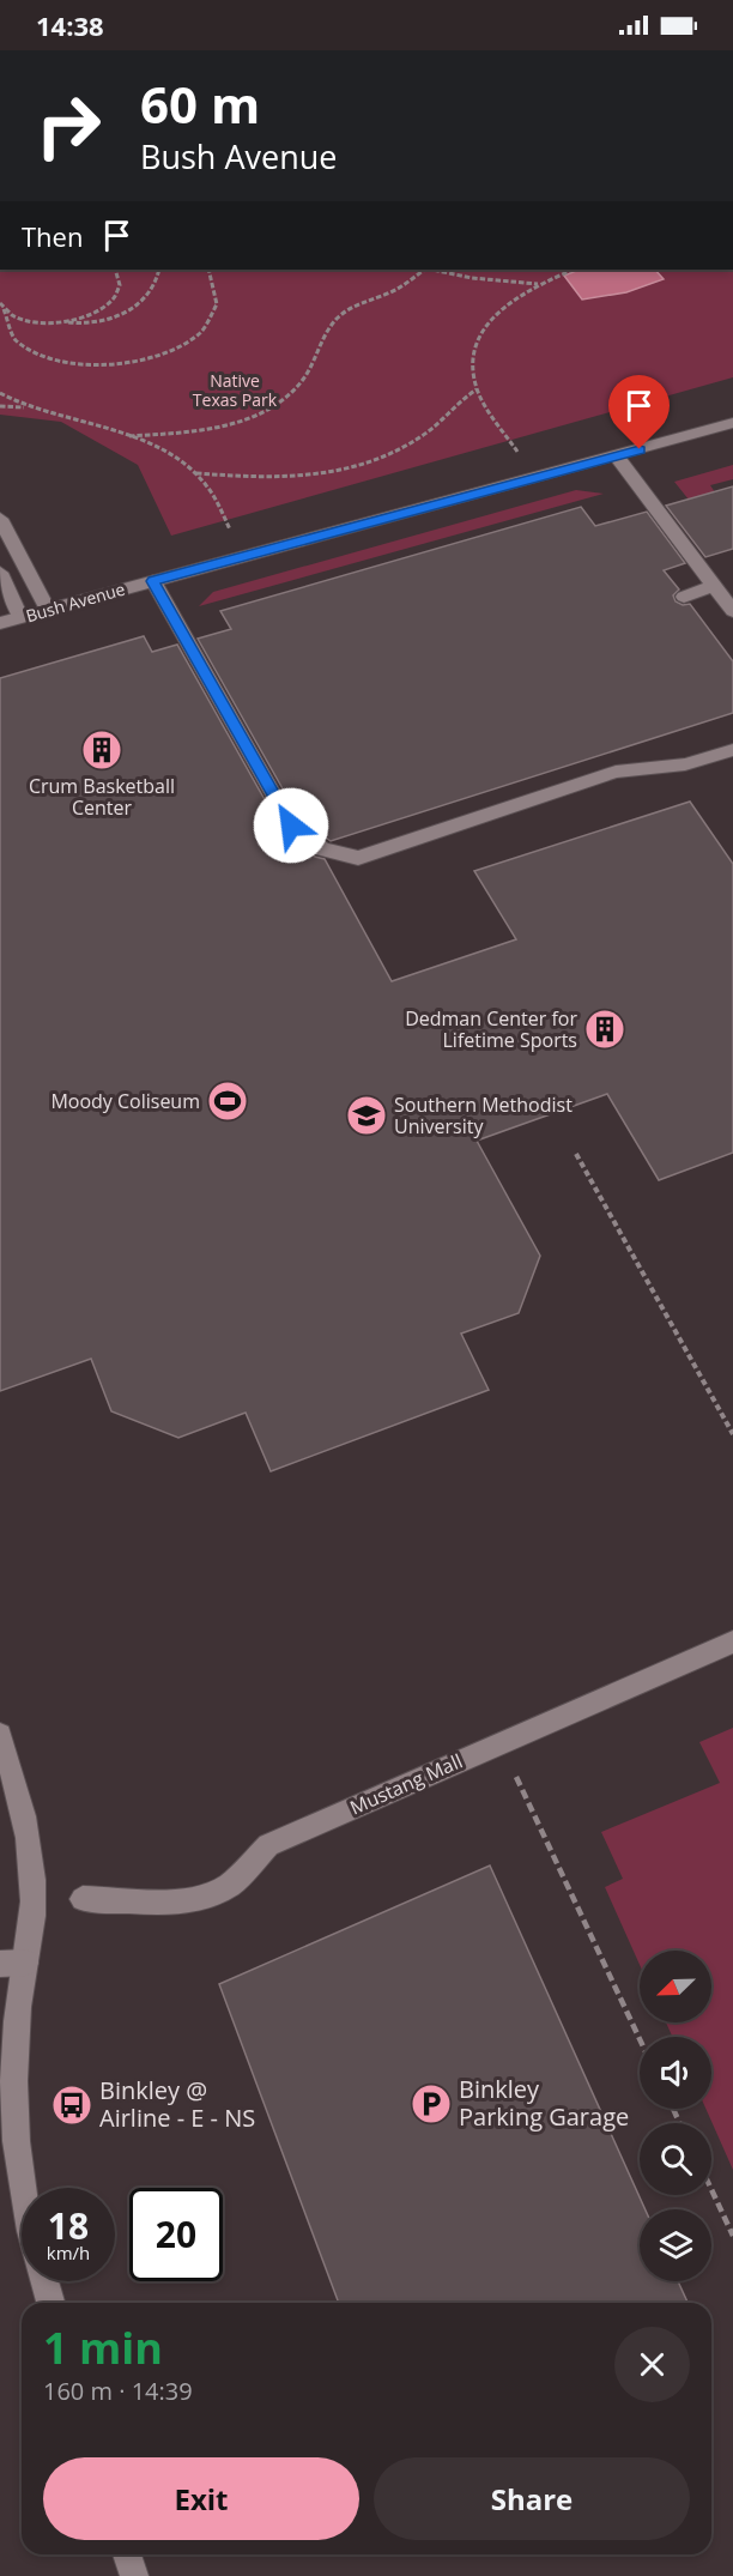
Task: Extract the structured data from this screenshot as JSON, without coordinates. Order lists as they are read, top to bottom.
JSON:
{
  "streets": {
    "street": ["Bush Avenue", "Mustang Mall"]
  },
  "parks": ["Native Texas Park"],
  "places": {
    "building": ["Crum Basketball Center", "Dedman Center for Lifetime Sports"],
    "sports": ["Moody Coliseum"],
    "school or university": ["Southern Methodist University"],
    "parking": ["Binkley Parking Garage"],
    "bus stop": ["Binkley @ Airline - E - NS"]
  },
  "north": "bottom left",
  "page": {
    "status": "14:38",
    "turn": ["60 m", "Bush Avenue"],
    "then": "Then",
    "speed": "18 km/h",
    "limit": "20",
    "heading": ["1 min", "160 m · 14:39"],
    "buttons": ["Exit", "Share"]
  }
}
